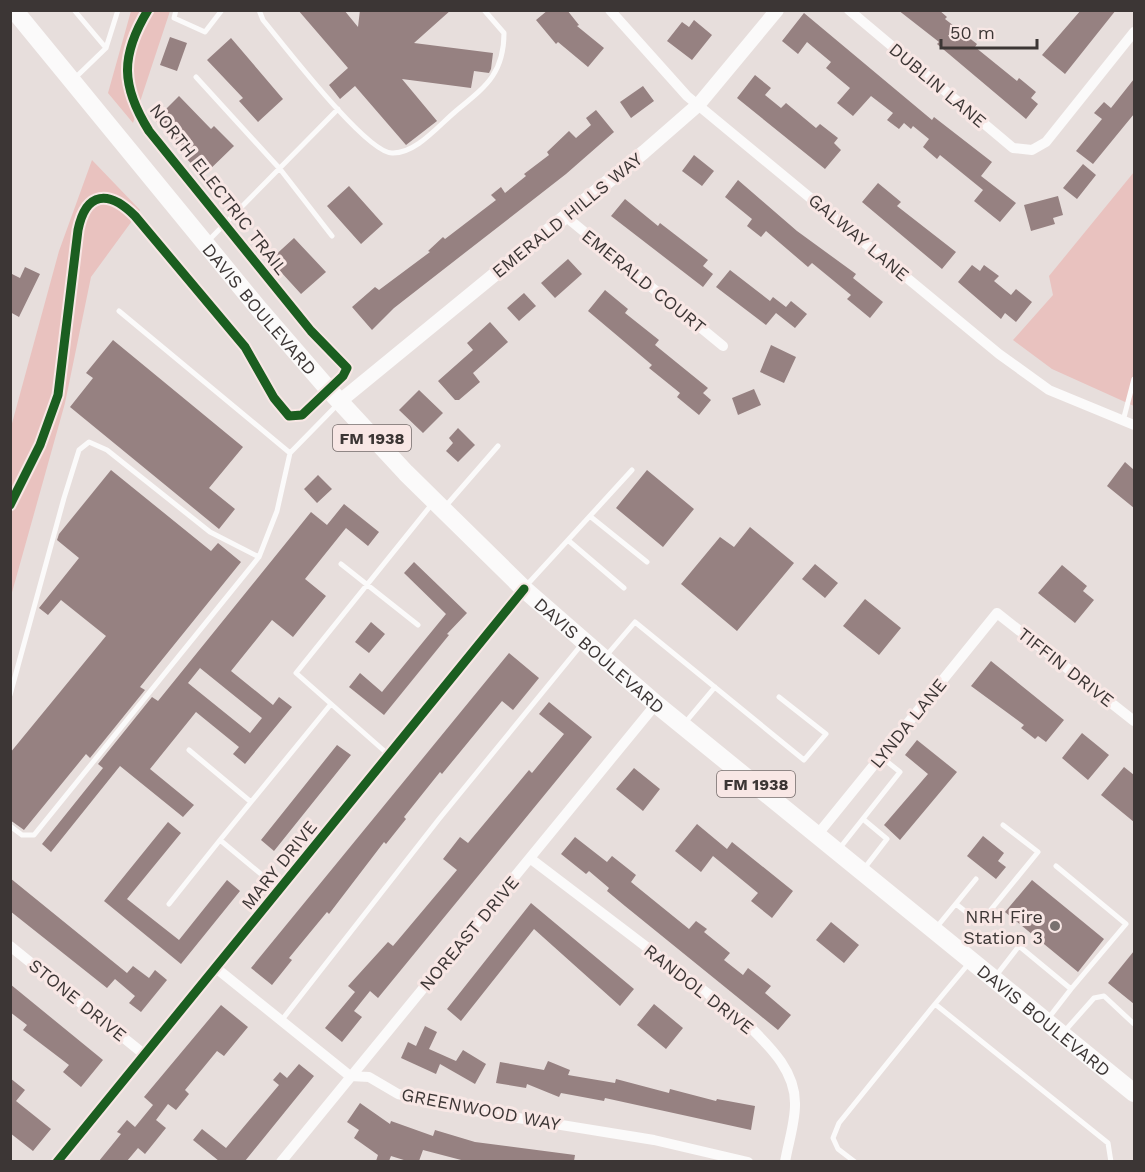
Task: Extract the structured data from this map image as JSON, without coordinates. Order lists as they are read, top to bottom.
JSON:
{
  "streets": {
    "main road": ["DAVIS BOULEVARD", "FM 1938"],
    "street": [
      "DUBLIN LANE",
      "EMERALD HILLS WAY",
      "GALWAY LANE",
      "EMERALD COURT",
      "TIFFIN DRIVE",
      "LYNDA LANE",
      "MARY DRIVE",
      "NOREAST DRIVE",
      "RANDOL DRIVE",
      "STONE DRIVE",
      "GREENWOOD WAY"
    ],
    "cycle path": ["NORTH ELECTRIC TRAIL"]
  },
  "crossings": [
    ["EMERALD HILLS WAY", "GALWAY LANE"],
    ["EMERALD HILLS WAY", "EMERALD COURT"],
    ["EMERALD HILLS WAY", "DAVIS BOULEVARD"],
    ["DAVIS BOULEVARD", "LYNDA LANE"],
    ["DAVIS BOULEVARD", "MARY DRIVE"],
    ["DAVIS BOULEVARD", "NOREAST DRIVE"],
    ["TIFFIN DRIVE", "LYNDA LANE"],
    ["MARY DRIVE", "STONE DRIVE"],
    ["MARY DRIVE", "GREENWOOD WAY"],
    ["NOREAST DRIVE", "RANDOL DRIVE"],
    ["NOREAST DRIVE", "GREENWOOD WAY"]
  ],
  "places": ["NRH Fire Station 3"],
  "scale_bar": "50 m"
}
